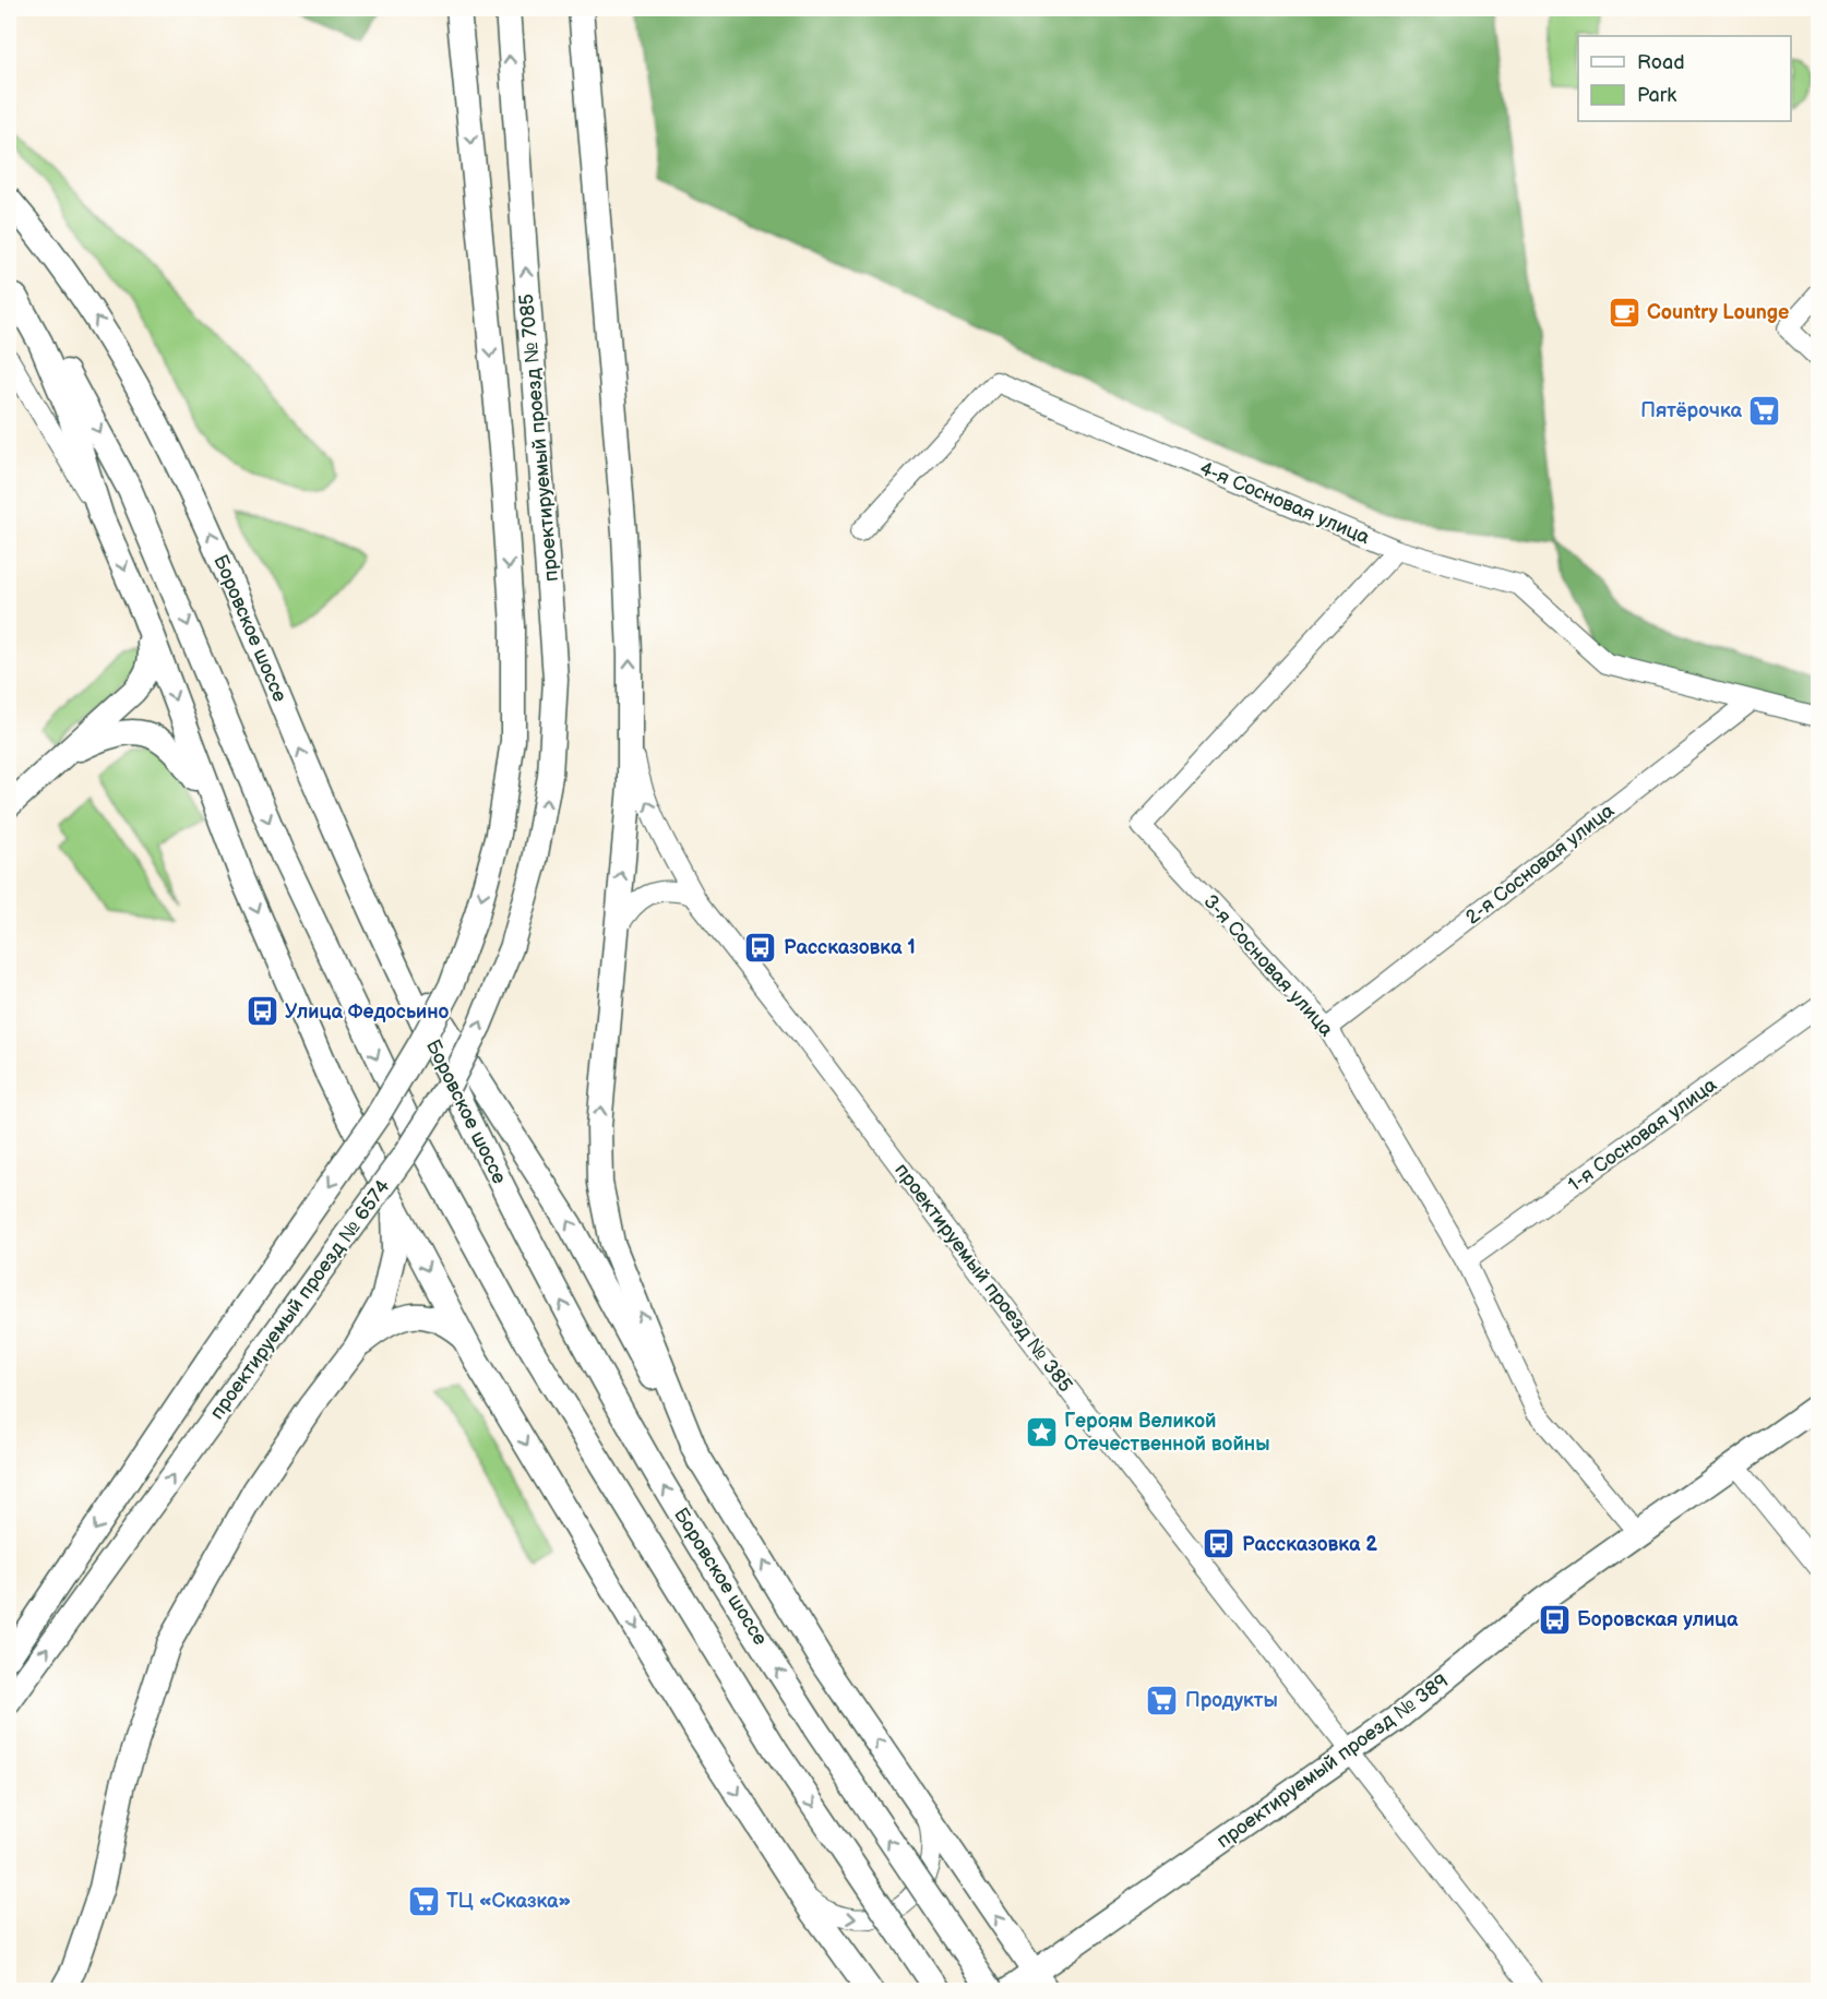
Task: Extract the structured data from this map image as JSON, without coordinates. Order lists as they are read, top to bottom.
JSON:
{
  "streets": {
    "main road": [
      "проектируемый проезд № 7085",
      "Боровское шоссе",
      "проектируемый проезд № 6574",
      "проектируемый проезд № 389"
    ],
    "street": [
      "4-я Сосновая улица",
      "2-я Сосновая улица",
      "3-я Сосновая улица",
      "1-я Сосновая улица",
      "проектируемый проезд № 385"
    ]
  },
  "crossings": [
    ["проектируемый проезд № 7085", "проектируемый проезд № 6574"],
    ["4-я Сосновая улица", "2-я Сосновая улица"],
    ["4-я Сосновая улица", "3-я Сосновая улица"],
    ["2-я Сосновая улица", "3-я Сосновая улица"],
    ["3-я Сосновая улица", "1-я Сосновая улица"],
    ["3-я Сосновая улица", "проектируемый проезд № 389"],
    ["проектируемый проезд № 385", "проектируемый проезд № 389"]
  ],
  "places": {
    "cafe": ["Country Lounge"],
    "supermarket": ["Пятёрочка", "Продукты", "ТЦ «Сказка»"],
    "bus stop": [
      "Рассказовка 1",
      "Улица Федосьино",
      "Рассказовка 2",
      "Боровская улица"
    ],
    "place": ["Героям Великой Отечественной войны"]
  },
  "legend": ["Road", "Park"]
}
